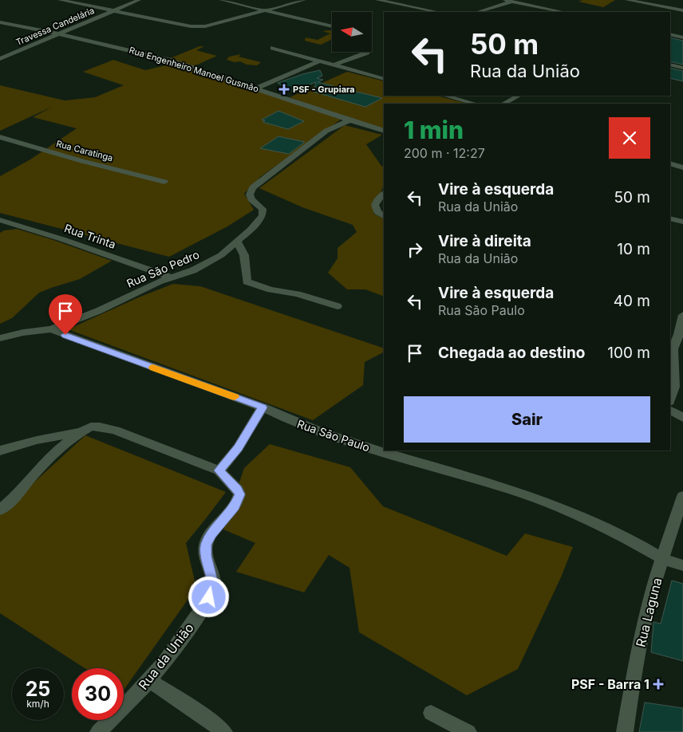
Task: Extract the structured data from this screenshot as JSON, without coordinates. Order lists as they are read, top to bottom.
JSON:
{
  "streets": {
    "street": [
      "Travessa Candelária",
      "Rua Engenheiro Manoel Gusmão",
      "Rua Caratinga",
      "Rua Trinta",
      "Rua São Pedro",
      "Rua São Paulo",
      "Rua Laguna",
      "Rua da União"
    ]
  },
  "crossings": [
    ["Travessa Candelária", "Rua Engenheiro Manoel Gusmão"],
    ["Rua Engenheiro Manoel Gusmão", "Rua São Pedro"],
    ["Rua Trinta", "Rua São Pedro"],
    ["Rua São Pedro", "Rua São Paulo"],
    ["Rua São Paulo", "Rua Laguna"]
  ],
  "places": {
    "health": ["PSF - Grupiara", "PSF - Barra 1"]
  },
  "north": "left",
  "page": {
    "turn": ["50 m", "Rua da União"],
    "heading": ["1 min", "200 m · 12:27"],
    "list": [
      {
        "name": "Vire à esquerda",
        "note": "Rua da União",
        "value": "50 m"
      },
      {
        "name": "Vire à direita",
        "note": "Rua da União",
        "value": "10 m"
      },
      {
        "name": "Vire à esquerda",
        "note": "Rua São Paulo",
        "value": "40 m"
      },
      {
        "name": "Chegada ao destino",
        "value": "100 m"
      }
    ],
    "buttons": "Sair",
    "speed": "25 km/h",
    "limit": "30"
  }
}
